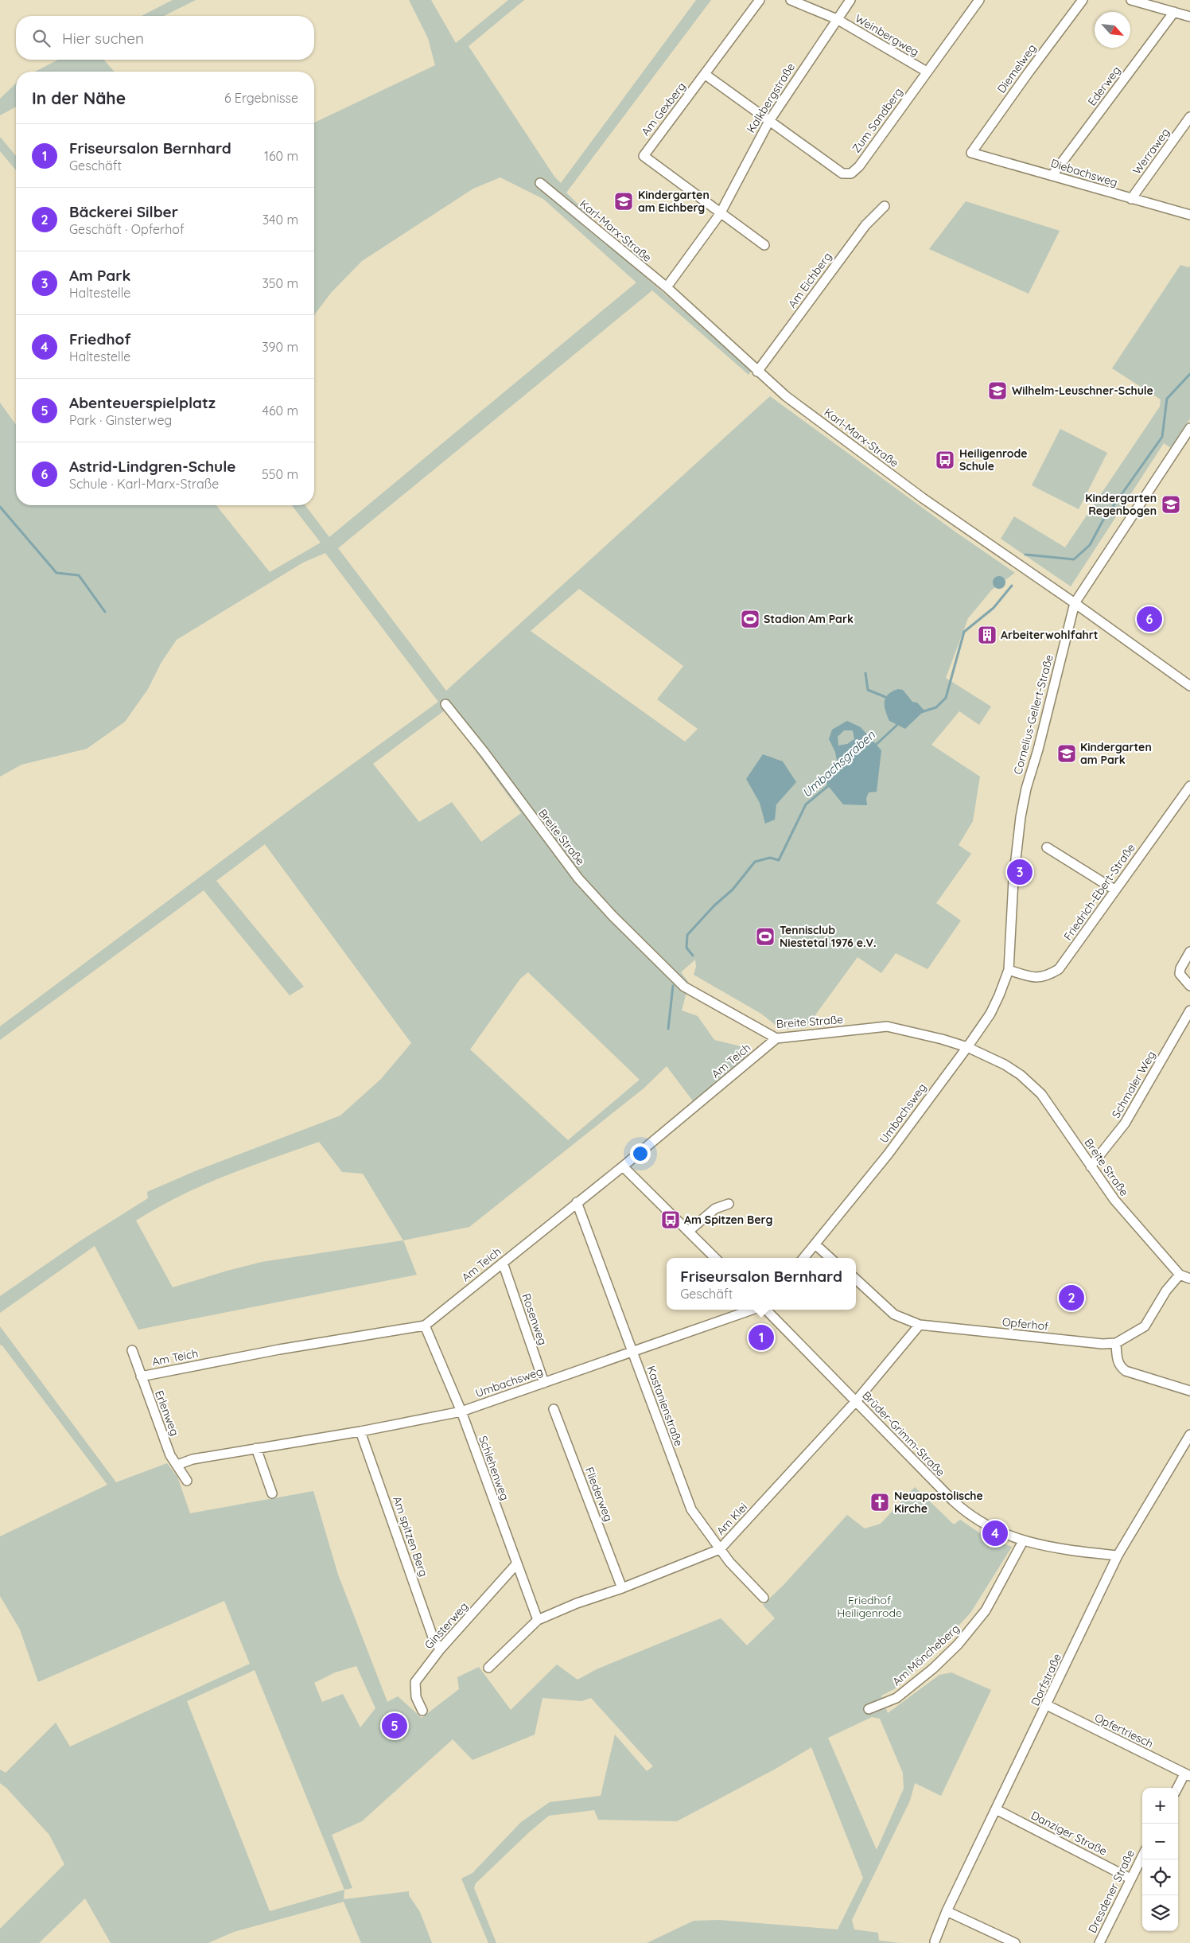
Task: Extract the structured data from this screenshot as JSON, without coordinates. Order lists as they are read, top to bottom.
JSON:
{
  "streets": {
    "street": [
      "Weinbergweg",
      "Diemelweg",
      "Ederweg",
      "Kalkbergstraße",
      "Am Gexberg",
      "Zum Sandberg",
      "Werraweg",
      "Diebachsweg",
      "Karl-Marx-Straße",
      "Am Eichberg",
      "Cornelius-Gellert-Straße",
      "Breite Straße",
      "Friedrich-Ebert-Straße",
      "Am Teich",
      "Schmaler Weg",
      "Umbachsweg",
      "Rosenweg",
      "Opferhof",
      "Kastanienstraße",
      "Erlenweg",
      "Brüder-Grimm-Straße",
      "Schlehenweg",
      "Fliederweg",
      "Am Klei",
      "Am spitzen Berg",
      "Ginsterweg",
      "Am Möncheberg",
      "Dorfstraße",
      "Opfertriesch",
      "Danziger Straße",
      "Dresdener Straße"
    ]
  },
  "crossings": [
    ["Weinbergweg", "Kalkbergstraße"],
    ["Weinbergweg", "Zum Sandberg"],
    ["Diemelweg", "Diebachsweg"],
    ["Ederweg", "Diebachsweg"],
    ["Kalkbergstraße", "Am Gexberg"],
    ["Kalkbergstraße", "Zum Sandberg"],
    ["Kalkbergstraße", "Karl-Marx-Straße"],
    ["Werraweg", "Diebachsweg"],
    ["Karl-Marx-Straße", "Am Eichberg"],
    ["Karl-Marx-Straße", "Cornelius-Gellert-Straße"],
    ["Cornelius-Gellert-Straße", "Friedrich-Ebert-Straße"],
    ["Cornelius-Gellert-Straße", "Umbachsweg"],
    ["Breite Straße", "Am Teich"],
    ["Breite Straße", "Schmaler Weg"],
    ["Breite Straße", "Umbachsweg"],
    ["Friedrich-Ebert-Straße", "Umbachsweg"],
    ["Am Teich", "Rosenweg"],
    ["Am Teich", "Kastanienstraße"],
    ["Am Teich", "Erlenweg"],
    ["Am Teich", "Schlehenweg"],
    ["Umbachsweg", "Rosenweg"],
    ["Umbachsweg", "Kastanienstraße"],
    ["Umbachsweg", "Erlenweg"],
    ["Umbachsweg", "Schlehenweg"],
    ["Umbachsweg", "Am spitzen Berg"],
    ["Opferhof", "Am Klei"],
    ["Kastanienstraße", "Am Klei"],
    ["Brüder-Grimm-Straße", "Am Klei"],
    ["Brüder-Grimm-Straße", "Am Möncheberg"],
    ["Brüder-Grimm-Straße", "Dorfstraße"],
    ["Schlehenweg", "Am Klei"],
    ["Schlehenweg", "Ginsterweg"],
    ["Fliederweg", "Am Klei"],
    ["Am spitzen Berg", "Ginsterweg"],
    ["Dorfstraße", "Opfertriesch"],
    ["Dorfstraße", "Danziger Straße"],
    ["Danziger Straße", "Dresdener Straße"]
  ],
  "water": ["Umbachsgraben"],
  "parks": ["Friedhof Heiligenrode"],
  "places": {
    "school or university": [
      "Kindergarten am Eichberg",
      "Wilhelm-Leuschner-Schule",
      "Kindergarten Regenbogen",
      "Kindergarten am Park"
    ],
    "bus stop": ["Heiligenrode Schule", "Am Spitzen Berg"],
    "sports": ["Stadion Am Park", "Tennisclub Niestetal 1976 e.V."],
    "building": ["Arbeiterwohlfahrt"],
    "church": ["Neuapostolische Kirche"]
  },
  "north": "bottom right",
  "page": {
    "search": "Hier suchen",
    "heading": ["In der Nähe", "6 Ergebnisse"],
    "list": [
      {
        "mark": "1",
        "name": "Friseursalon Bernhard",
        "note": "Geschäft",
        "value": "160 m"
      },
      {
        "mark": "2",
        "name": "Bäckerei Silber",
        "note": "Geschäft · Opferhof",
        "value": "340 m"
      },
      {
        "mark": "3",
        "name": "Am Park",
        "note": "Haltestelle",
        "value": "350 m"
      },
      {
        "mark": "4",
        "name": "Friedhof",
        "note": "Haltestelle",
        "value": "390 m"
      },
      {
        "mark": "5",
        "name": "Abenteuerspielplatz",
        "note": "Park · Ginsterweg",
        "value": "460 m"
      },
      {
        "mark": "6",
        "name": "Astrid-Lindgren-Schule",
        "note": "Schule · Karl-Marx-Straße",
        "value": "550 m"
      }
    ],
    "pins": [
      "6",
      "3",
      "2",
      "1",
      "4",
      "5"
    ],
    "popup": ["Friseursalon Bernhard", "Geschäft"],
    "map_buttons": ["+", "−"]
  }
}
